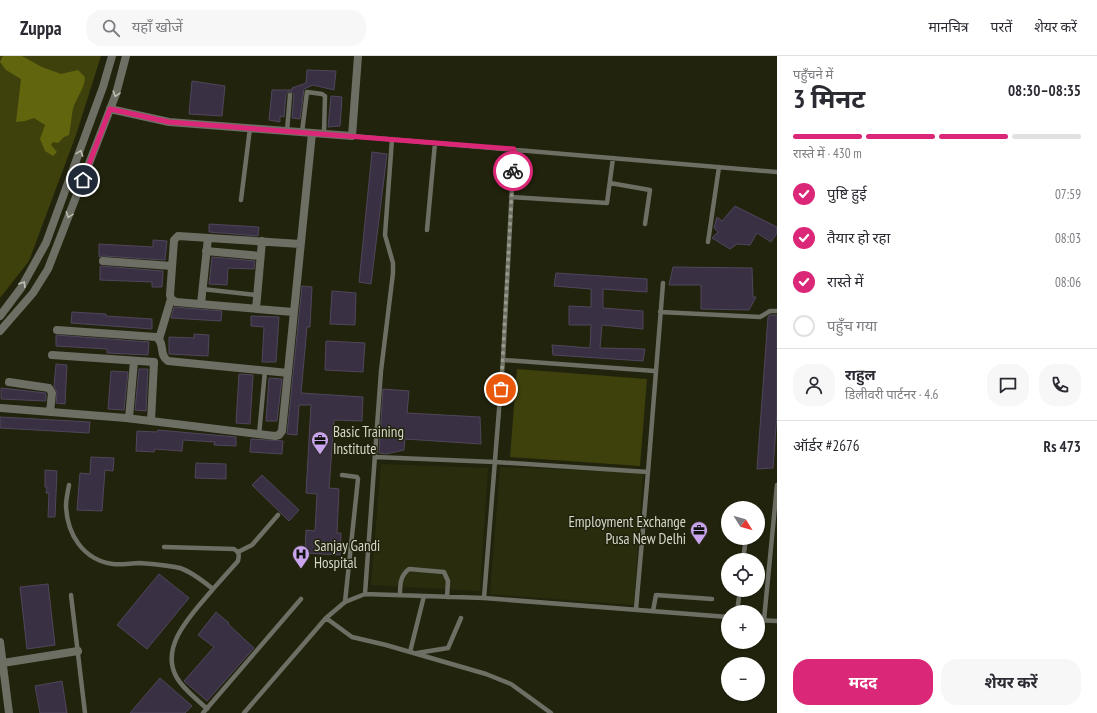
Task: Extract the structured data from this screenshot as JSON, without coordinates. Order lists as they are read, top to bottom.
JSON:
{
  "places": {
    "office": ["Basic Training Institute", "Employment Exchange Pusa New Delhi"],
    "hospital": ["Sanjay Gandi Hospital"]
  },
  "north": "bottom right",
  "page": {
    "header": "Zuppa",
    "search": "यहाँ खोजें",
    "nav": ["मानचित्र", "परतें", "शेयर करें"],
    "heading": ["3 मिनट", "पहुँचने में", "08:30–08:35"],
    "panel": [
      "राहुल",
      "डिलीवरी पार्टनर · 4.6",
      "ऑर्डर #2676",
      "Rs 473"
    ],
    "bar": "रास्ते में · 430 m",
    "list": [
      ["पुष्टि हुई", "07:59"],
      ["तैयार हो रहा", "08:03"],
      ["रास्ते में", "08:06"],
      "पहुँच गया"
    ],
    "map_buttons": ["+", "−"],
    "buttons": ["मदद", "शेयर करें"]
  }
}
